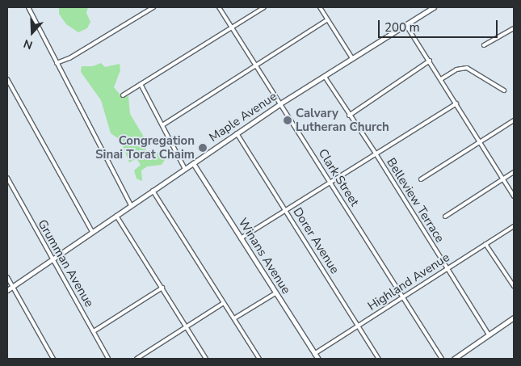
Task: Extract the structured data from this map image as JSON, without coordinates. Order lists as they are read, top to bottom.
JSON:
{
  "streets": {
    "street": [
      "Maple Avenue",
      "Clark Street",
      "Belleview Terrace",
      "Dorer Avenue",
      "Winans Avenue",
      "Grumman Avenue",
      "Highland Avenue"
    ]
  },
  "crossings": [
    ["Maple Avenue", "Clark Street"],
    ["Maple Avenue", "Belleview Terrace"],
    ["Maple Avenue", "Dorer Avenue"],
    ["Maple Avenue", "Winans Avenue"],
    ["Maple Avenue", "Grumman Avenue"],
    ["Clark Street", "Highland Avenue"],
    ["Belleview Terrace", "Highland Avenue"],
    ["Dorer Avenue", "Highland Avenue"],
    ["Winans Avenue", "Highland Avenue"]
  ],
  "places": ["Calvary Lutheran Church", "Congregation Sinai Torat Chaim"],
  "scale_bar": "200 m",
  "north": "bottom"
}
